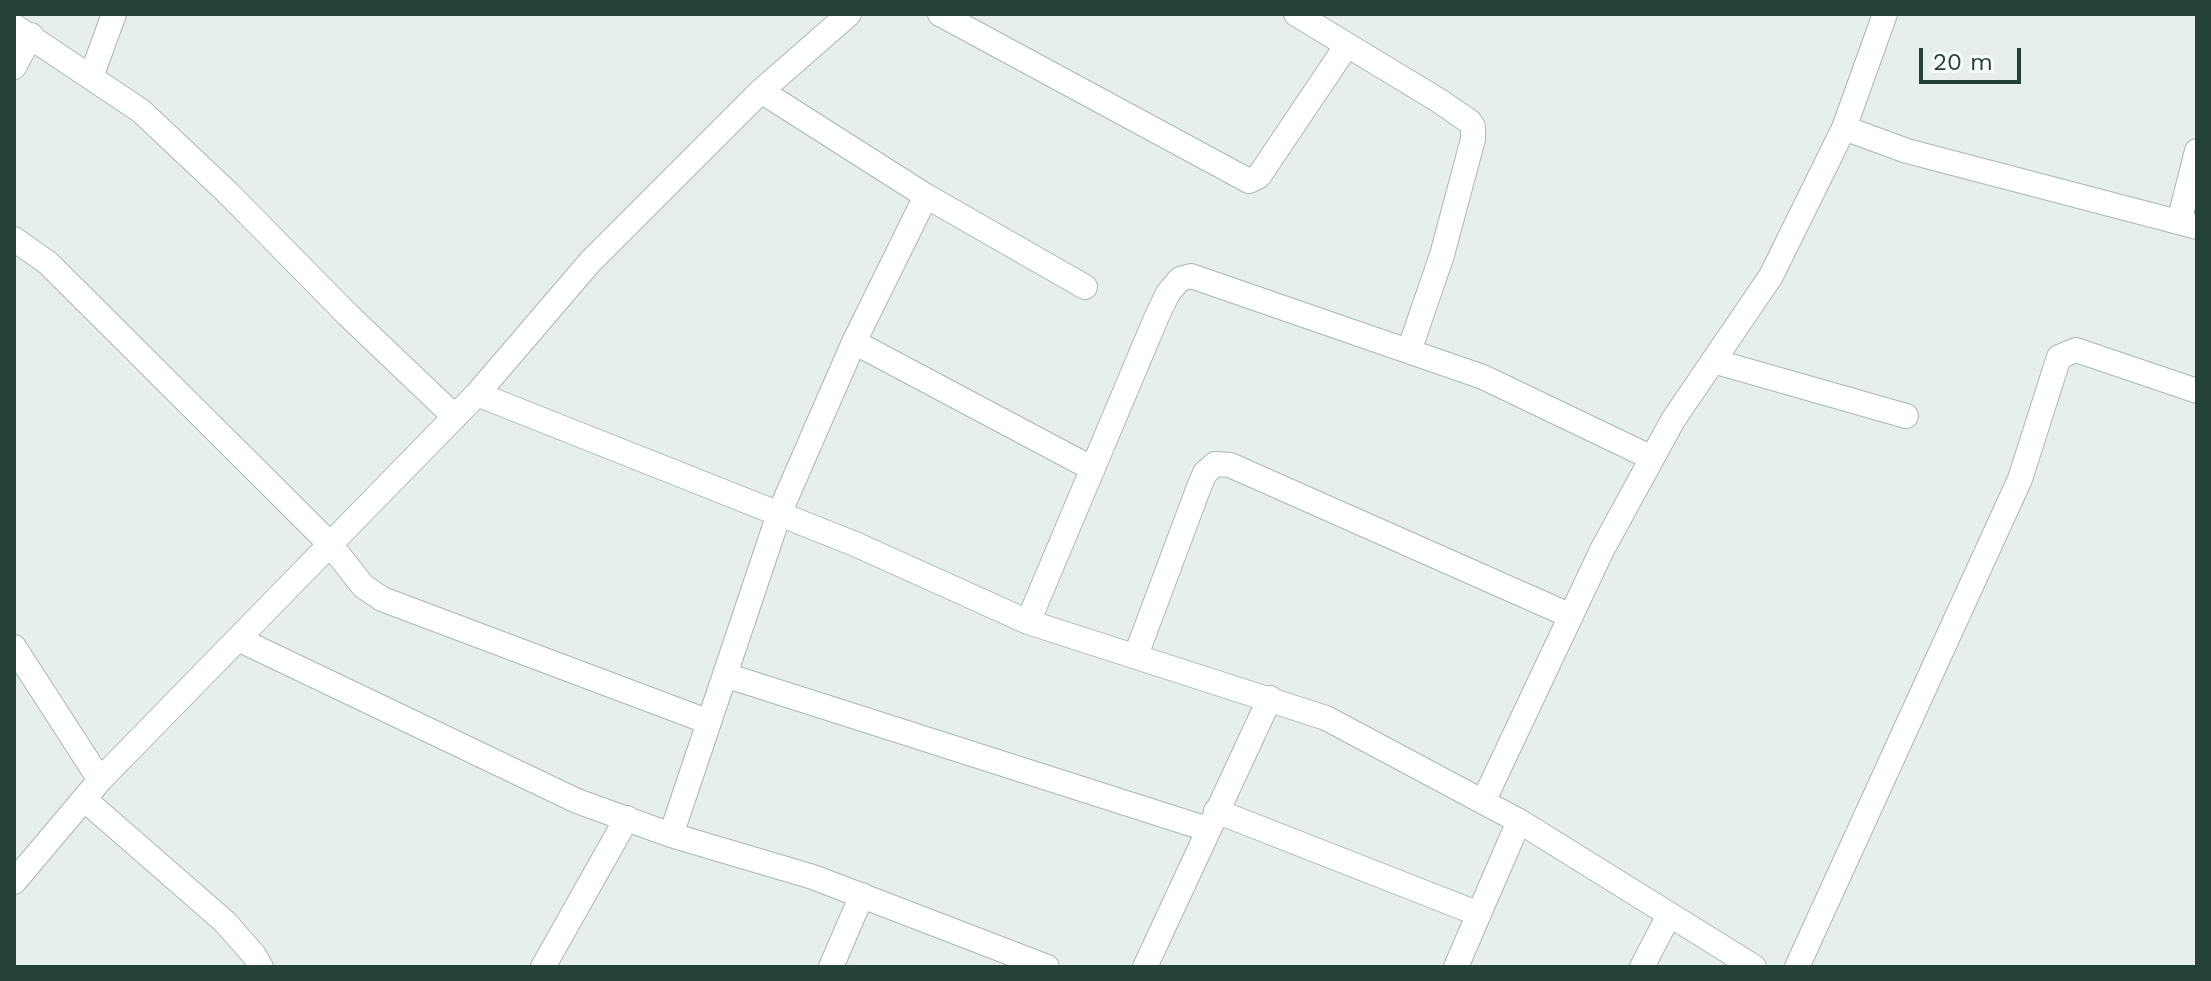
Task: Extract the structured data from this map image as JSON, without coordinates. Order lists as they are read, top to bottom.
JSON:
{
  "scale_bar": "20 m"
}
